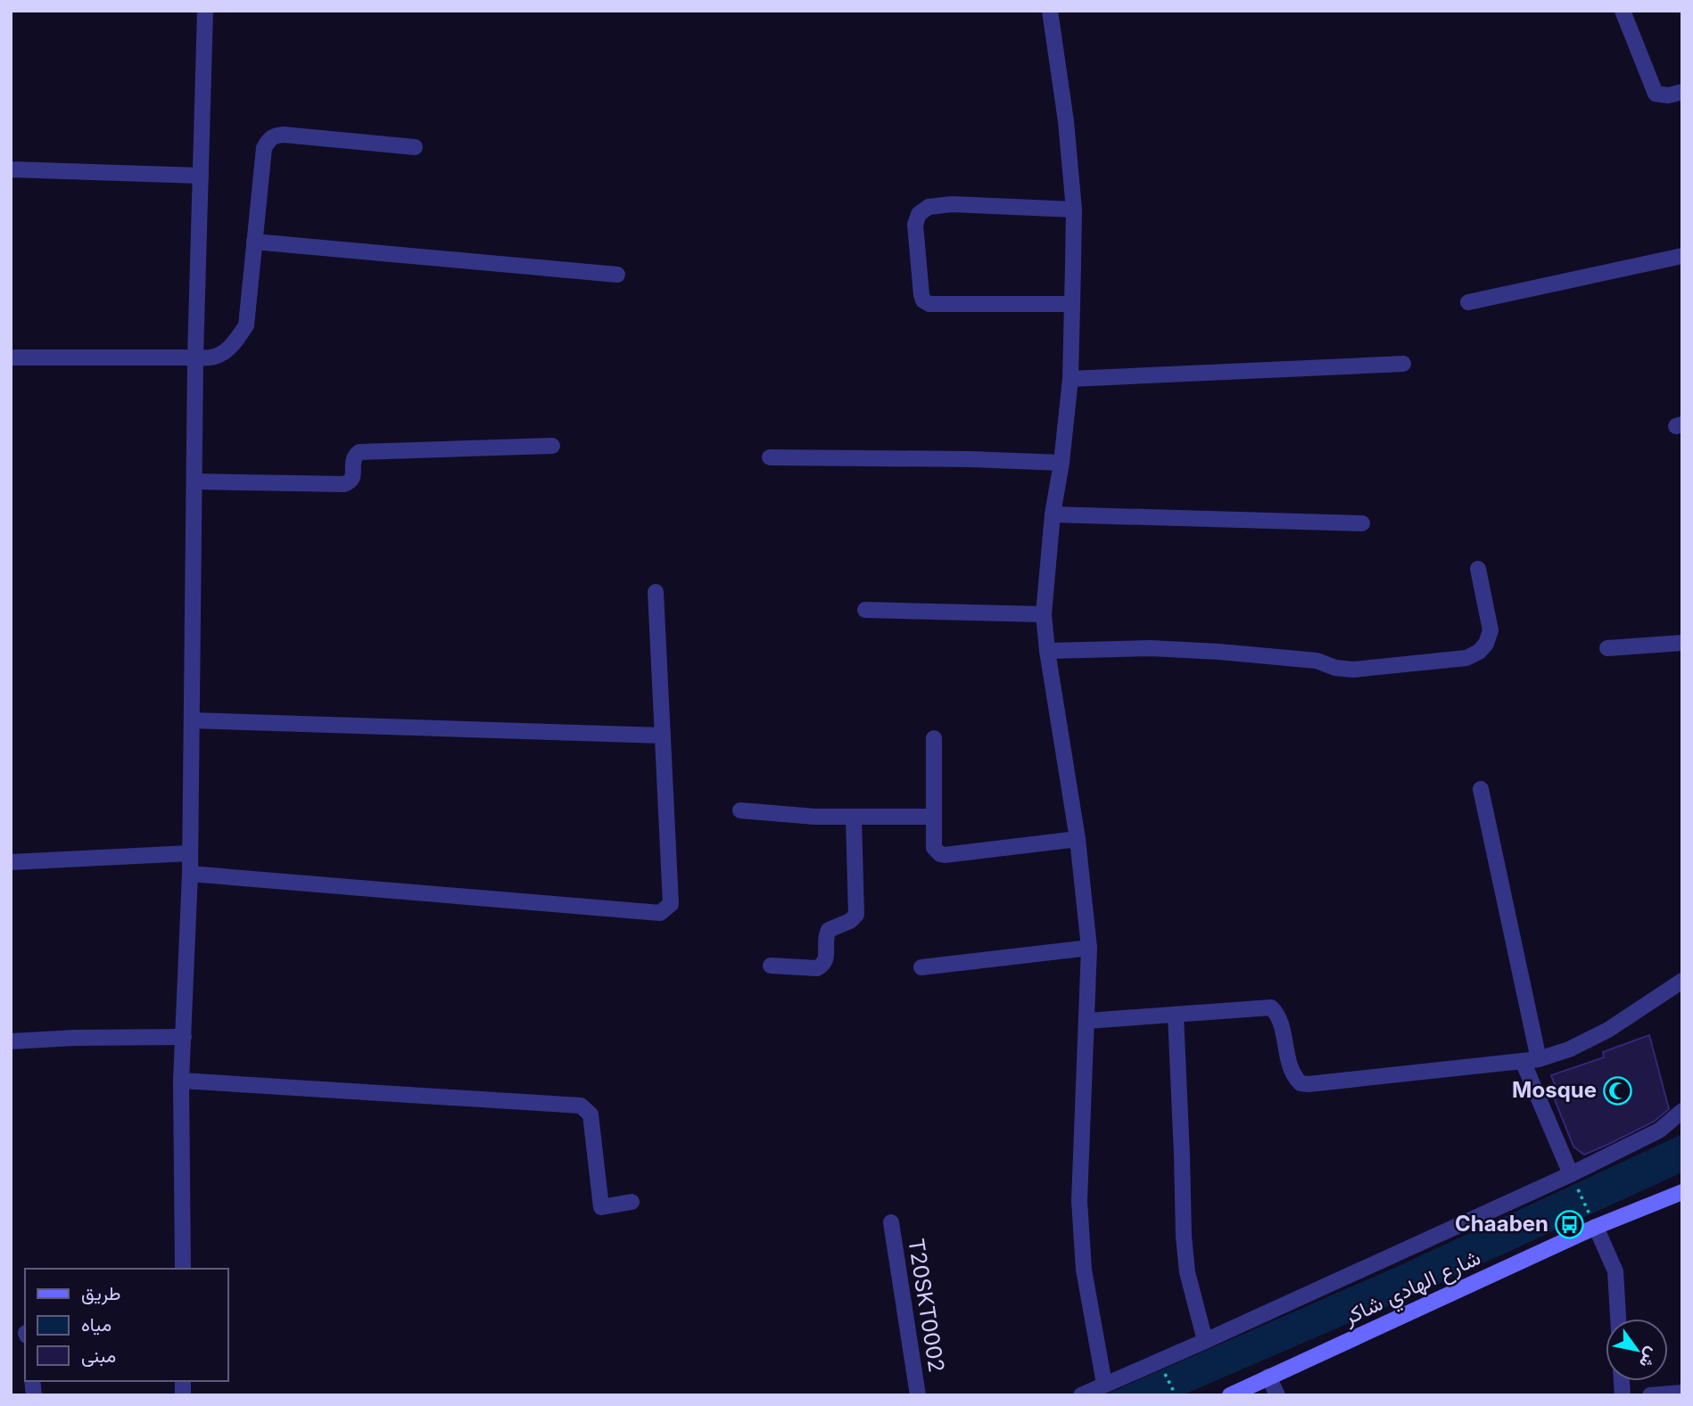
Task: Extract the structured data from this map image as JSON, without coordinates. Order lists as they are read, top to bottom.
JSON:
{
  "streets": {
    "main road": ["شارع الهادي شاكر"],
    "street": ["T20SKT0002"]
  },
  "places": {
    "mosque": ["Mosque"],
    "bus stop": ["Chaaben"]
  },
  "legend": ["طريق", "مياه", "مبنى"],
  "north": "bottom right"
}
